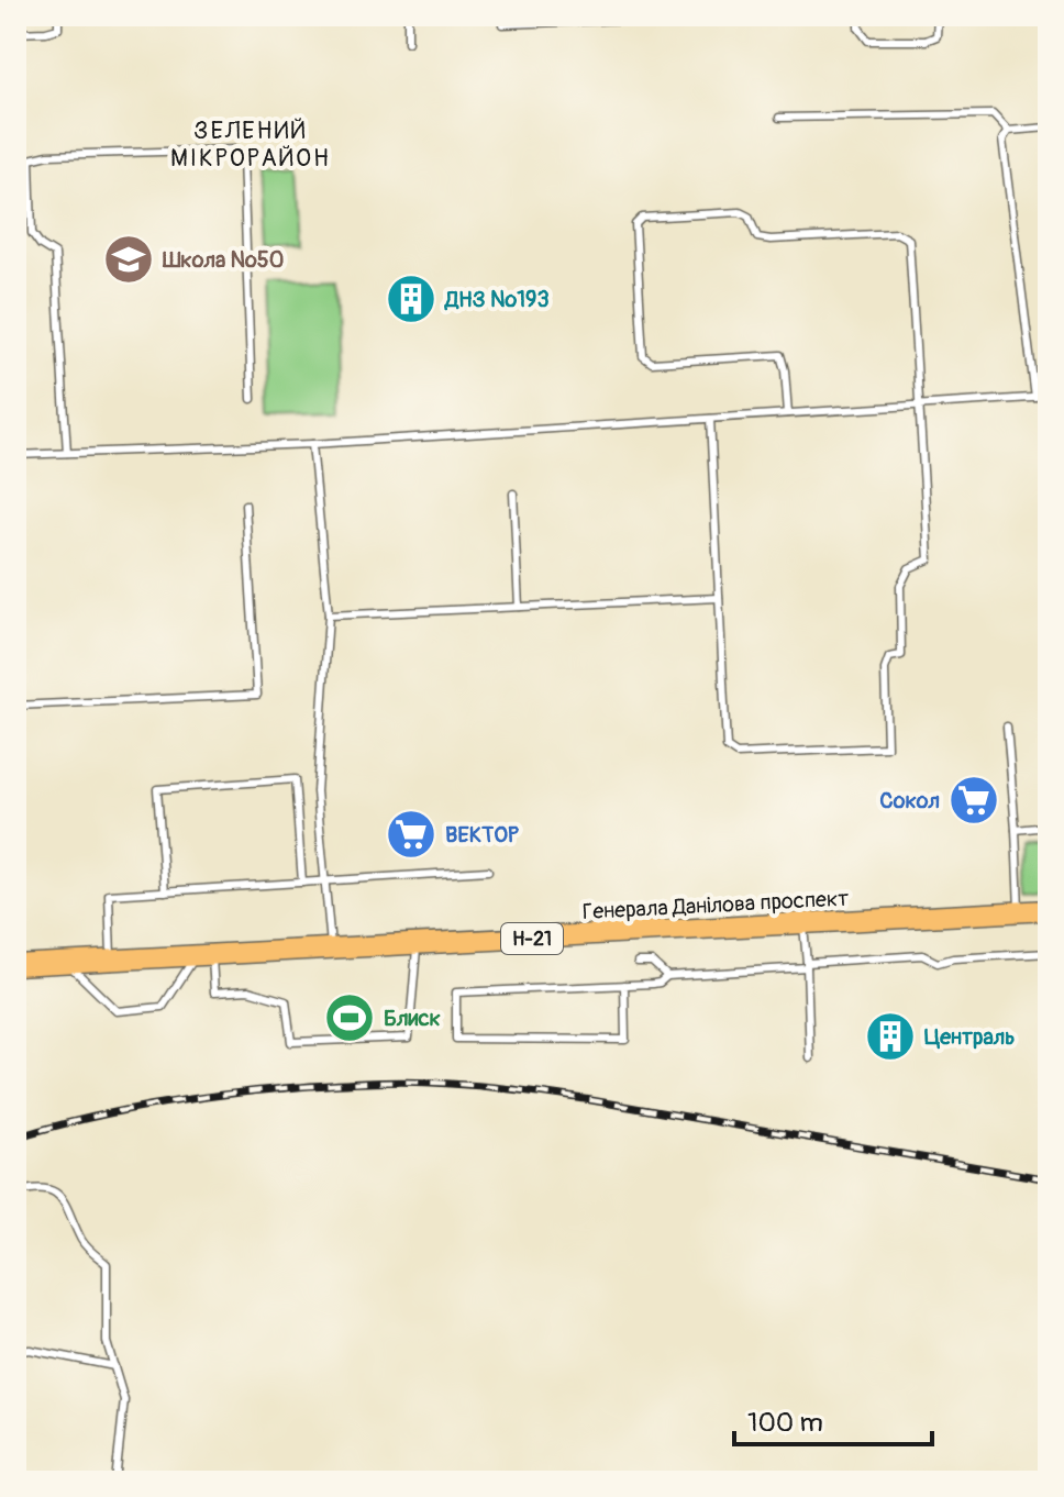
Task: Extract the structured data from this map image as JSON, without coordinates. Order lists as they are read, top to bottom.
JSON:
{
  "streets": {
    "main road": ["Генерала Данілова проспект", "Н-21"]
  },
  "districts": ["ЗЕЛЕНИЙ МІКРОРАЙОН"],
  "places": {
    "school or university": ["Школа №50"],
    "building": ["ДНЗ №193", "Централь"],
    "supermarket": ["Сокол", "ВЕКТОР"],
    "sports": ["Блиск"]
  },
  "scale_bar": "100 m"
}
